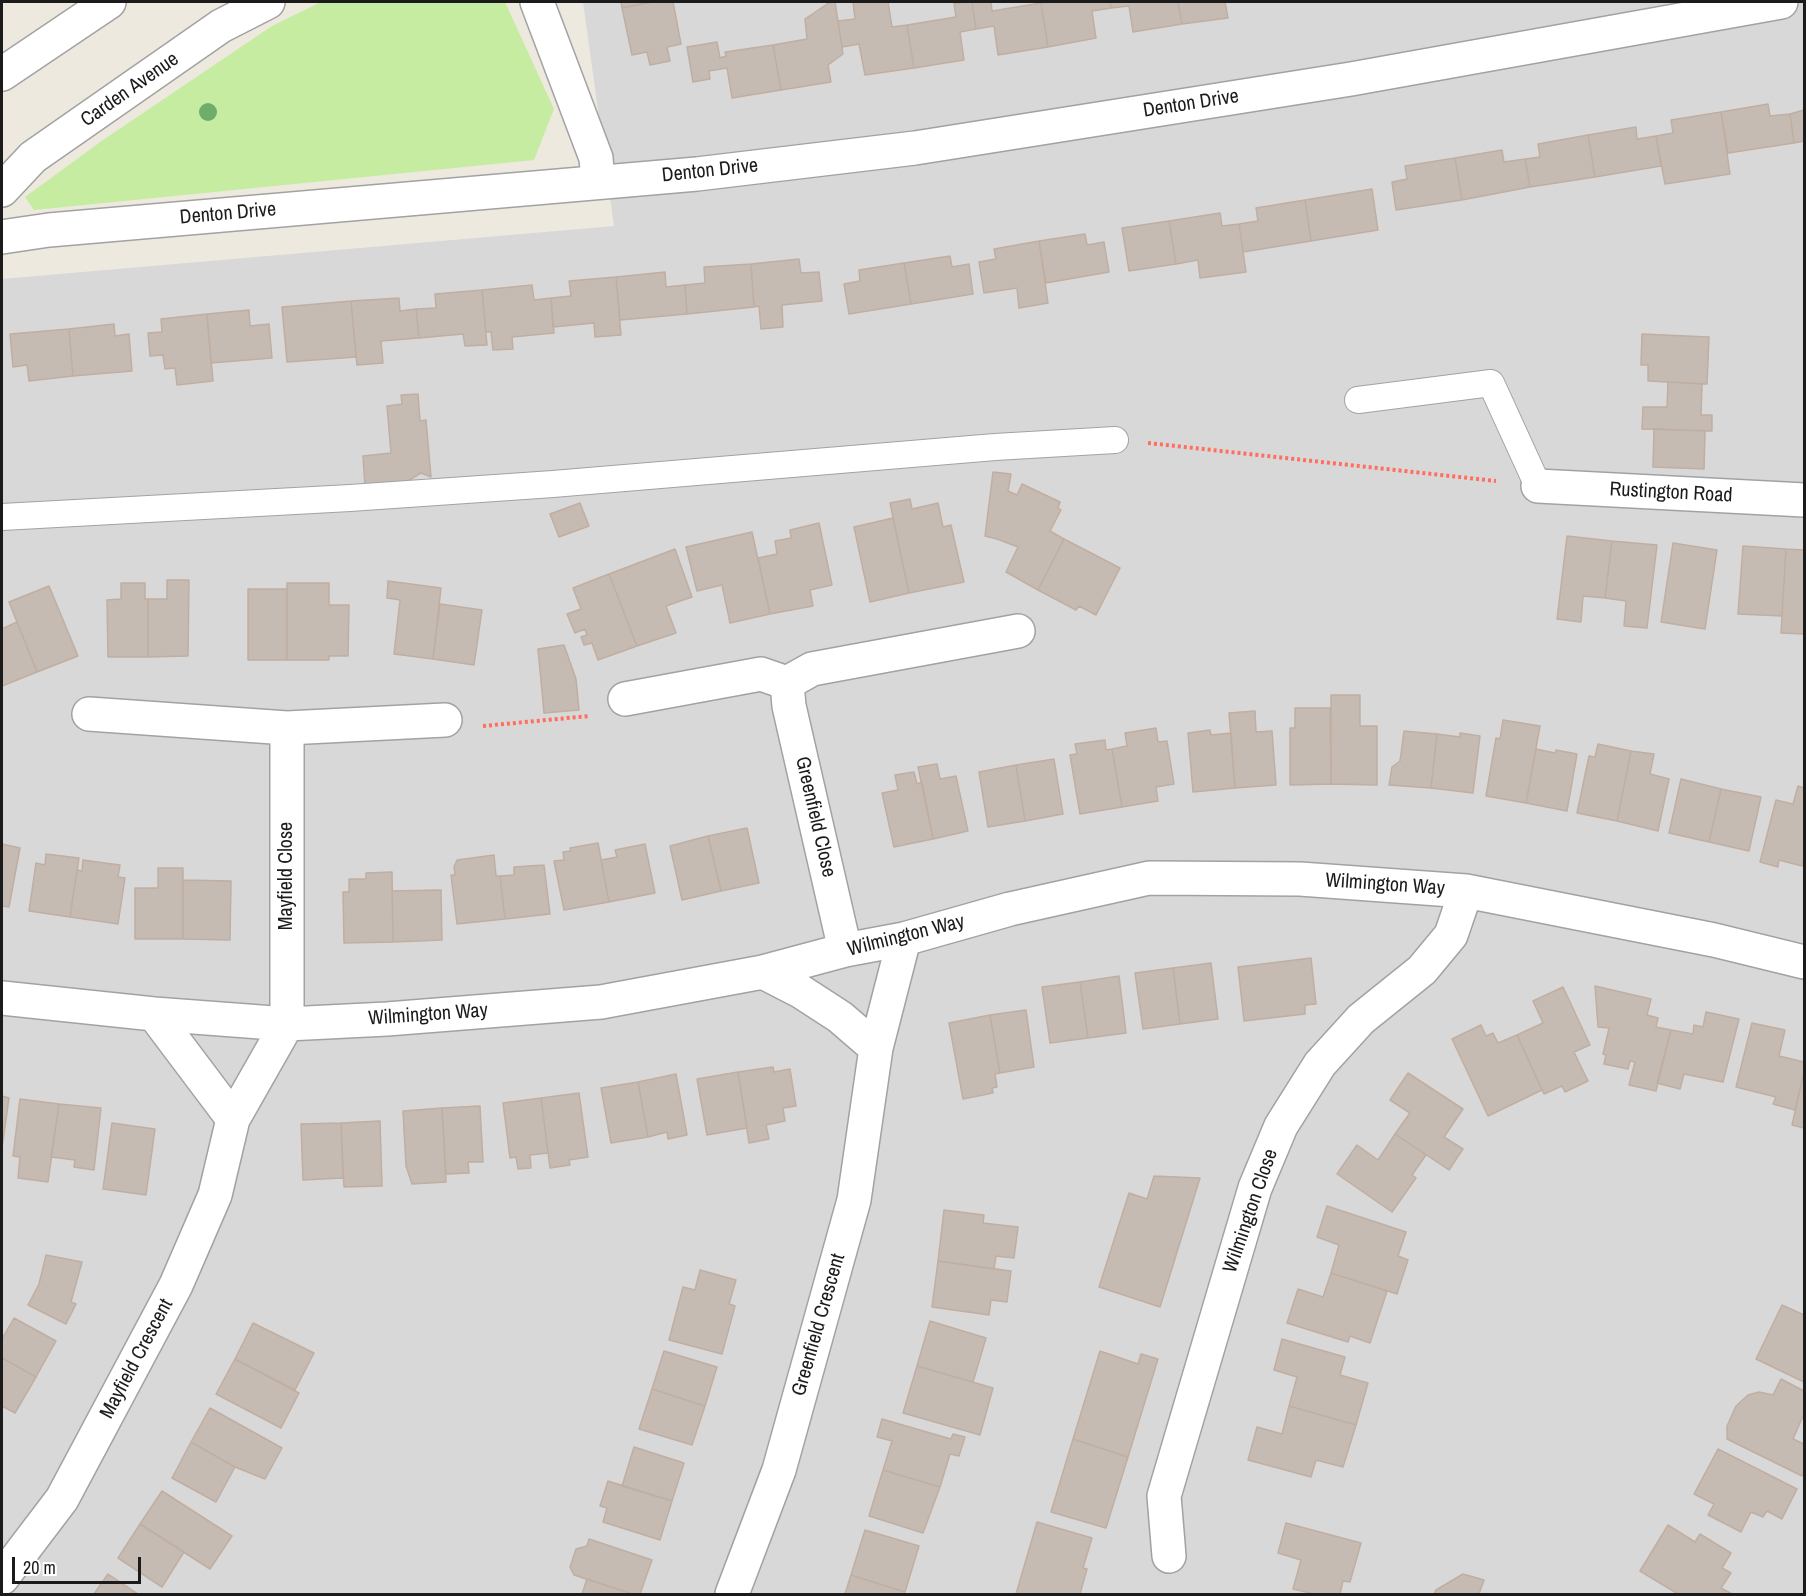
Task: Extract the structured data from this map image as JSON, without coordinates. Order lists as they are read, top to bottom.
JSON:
{
  "streets": {
    "street": [
      "Carden Avenue",
      "Denton Drive",
      "Rustington Road",
      "Greenfield Close",
      "Mayfield Close",
      "Wilmington Way",
      "Wilmington Close",
      "Greenfield Crescent",
      "Mayfield Crescent"
    ]
  },
  "crossings": [
    ["Greenfield Close", "Wilmington Way"],
    ["Mayfield Close", "Wilmington Way"],
    ["Mayfield Close", "Mayfield Crescent"],
    ["Wilmington Way", "Wilmington Close"],
    ["Wilmington Way", "Greenfield Crescent"],
    ["Wilmington Way", "Mayfield Crescent"]
  ],
  "scale_bar": "20 m"
}
